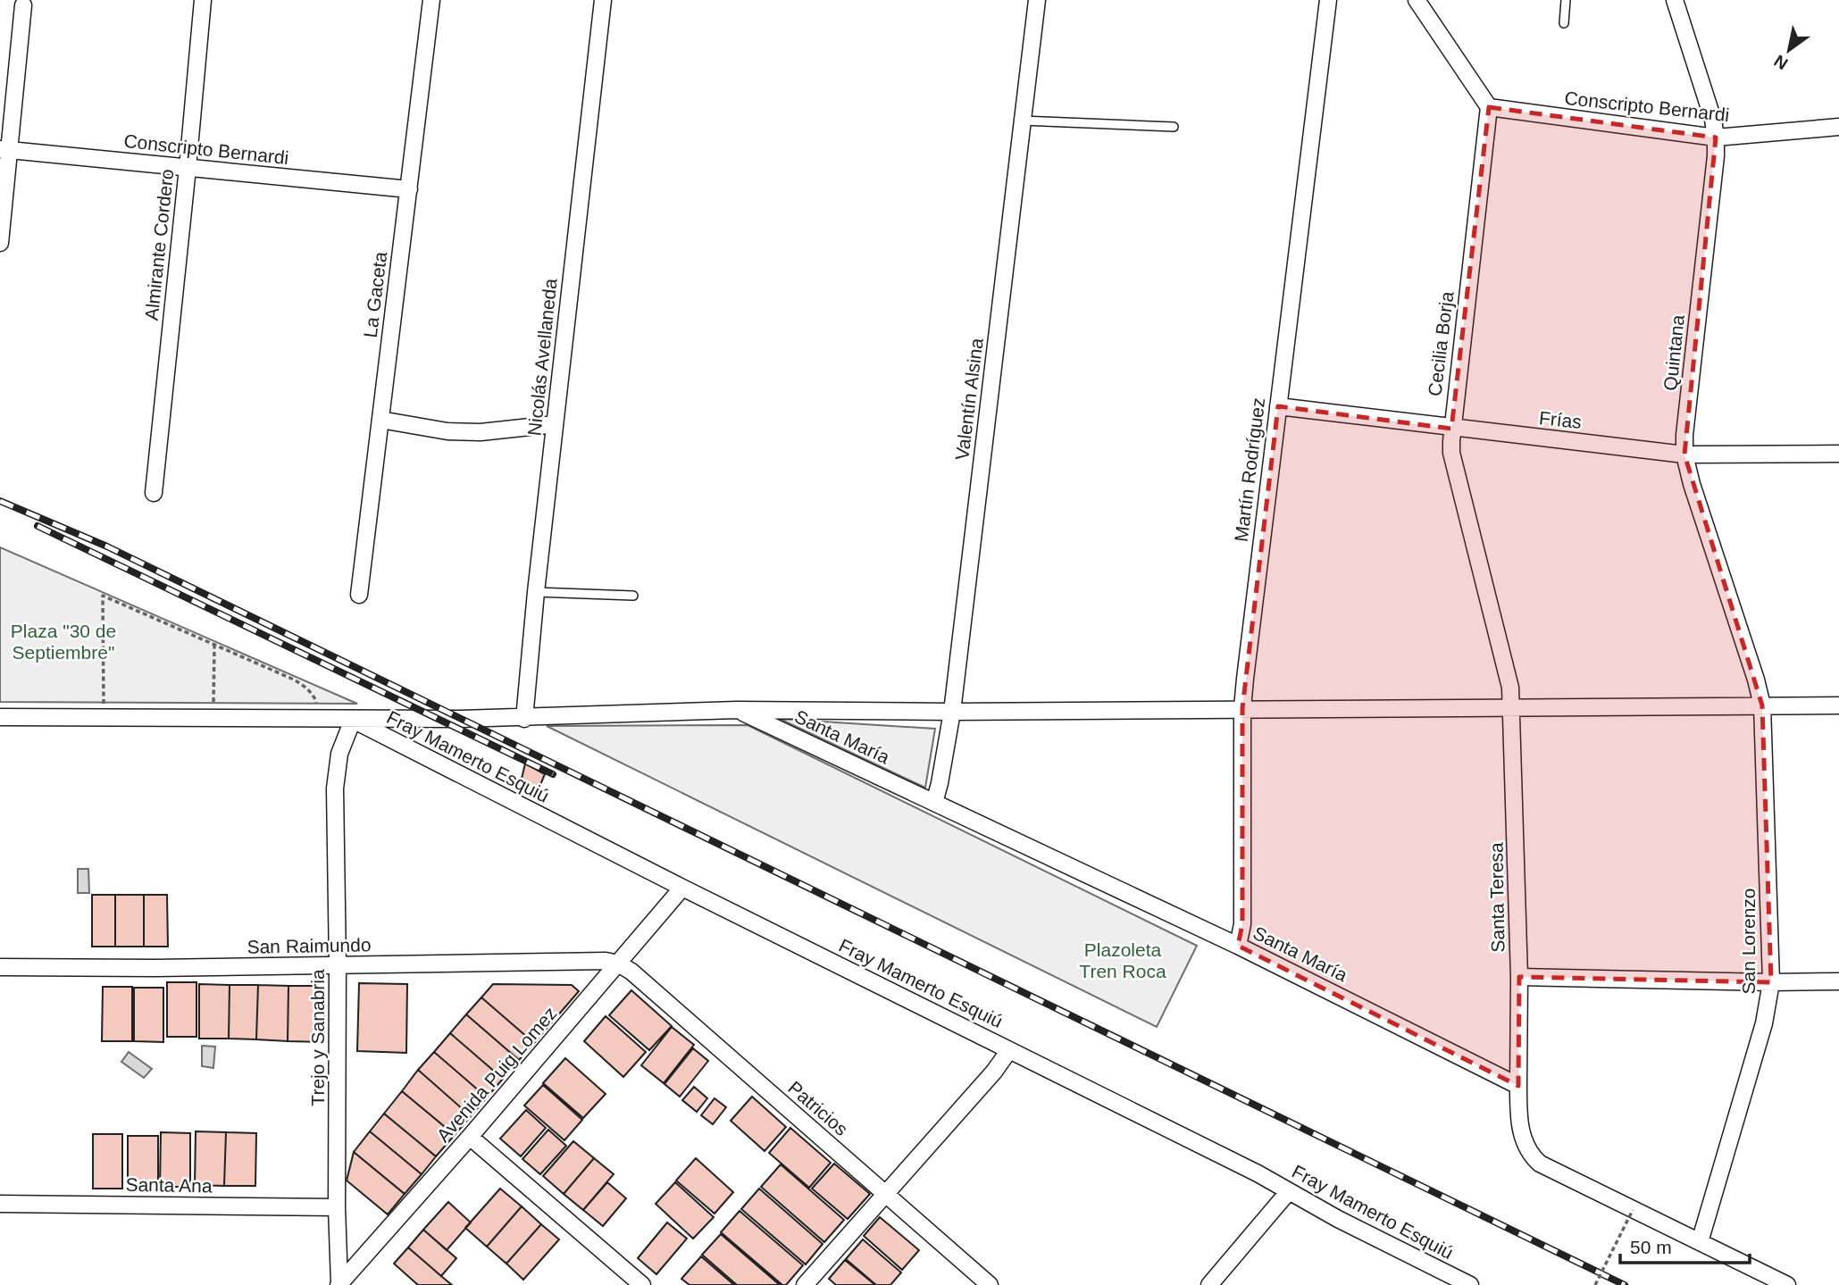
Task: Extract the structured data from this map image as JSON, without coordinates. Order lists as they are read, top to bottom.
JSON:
{
  "streets": {
    "street": [
      "Conscripto Bernardi",
      "Almirante Cordero",
      "La Gaceta",
      "Cecilia Borja",
      "Quintana",
      "Nicolás Avellaneda",
      "Valentín Alsina",
      "Frías",
      "Martín Rodríguez",
      "Santa María",
      "Fray Mamerto Esquiú",
      "Santa Teresa",
      "San Lorenzo",
      "San Raimundo",
      "Trejo y Sanabria",
      "Avenida Puig Lomez",
      "Patricios",
      "Santa Ana"
    ]
  },
  "crossings": [
    ["Conscripto Bernardi", "Almirante Cordero"],
    ["Conscripto Bernardi", "La Gaceta"],
    ["Conscripto Bernardi", "Cecilia Borja"],
    ["Conscripto Bernardi", "Quintana"],
    ["Cecilia Borja", "Frías"],
    ["Cecilia Borja", "Santa Teresa"],
    ["Quintana", "Frías"],
    ["Quintana", "San Lorenzo"],
    ["Valentín Alsina", "Santa María"],
    ["Frías", "Martín Rodríguez"],
    ["Martín Rodríguez", "Santa María"],
    ["Santa María", "Santa Teresa"],
    ["Fray Mamerto Esquiú", "Trejo y Sanabria"],
    ["Fray Mamerto Esquiú", "Avenida Puig Lomez"],
    ["San Raimundo", "Trejo y Sanabria"],
    ["San Raimundo", "Avenida Puig Lomez"],
    ["San Raimundo", "Patricios"],
    ["Trejo y Sanabria", "Avenida Puig Lomez"],
    ["Trejo y Sanabria", "Santa Ana"],
    ["Avenida Puig Lomez", "Patricios"]
  ],
  "parks": ["Plaza \"30 de Septiembre\"", "Plazoleta Tren Roca"],
  "scale_bar": "50 m",
  "north": "bottom left"
}
